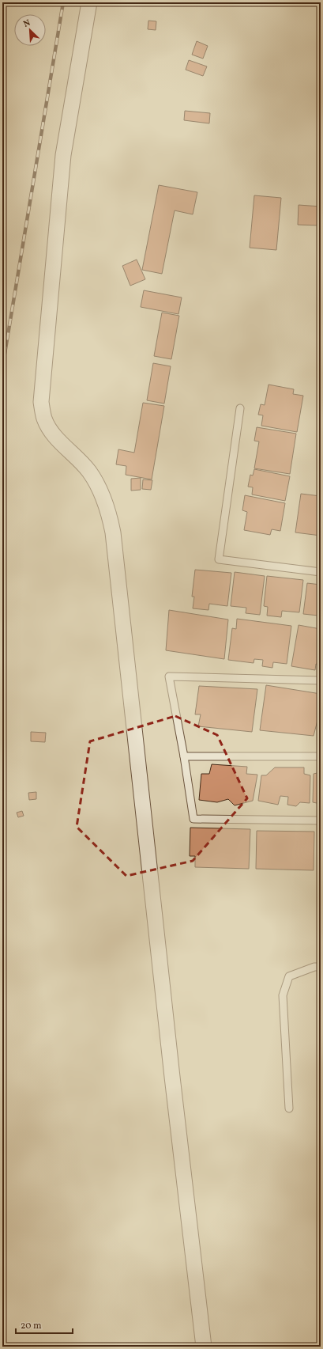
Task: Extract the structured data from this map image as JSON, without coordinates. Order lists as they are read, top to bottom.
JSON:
{
  "scale_bar": "20 m",
  "north": "top left"
}
